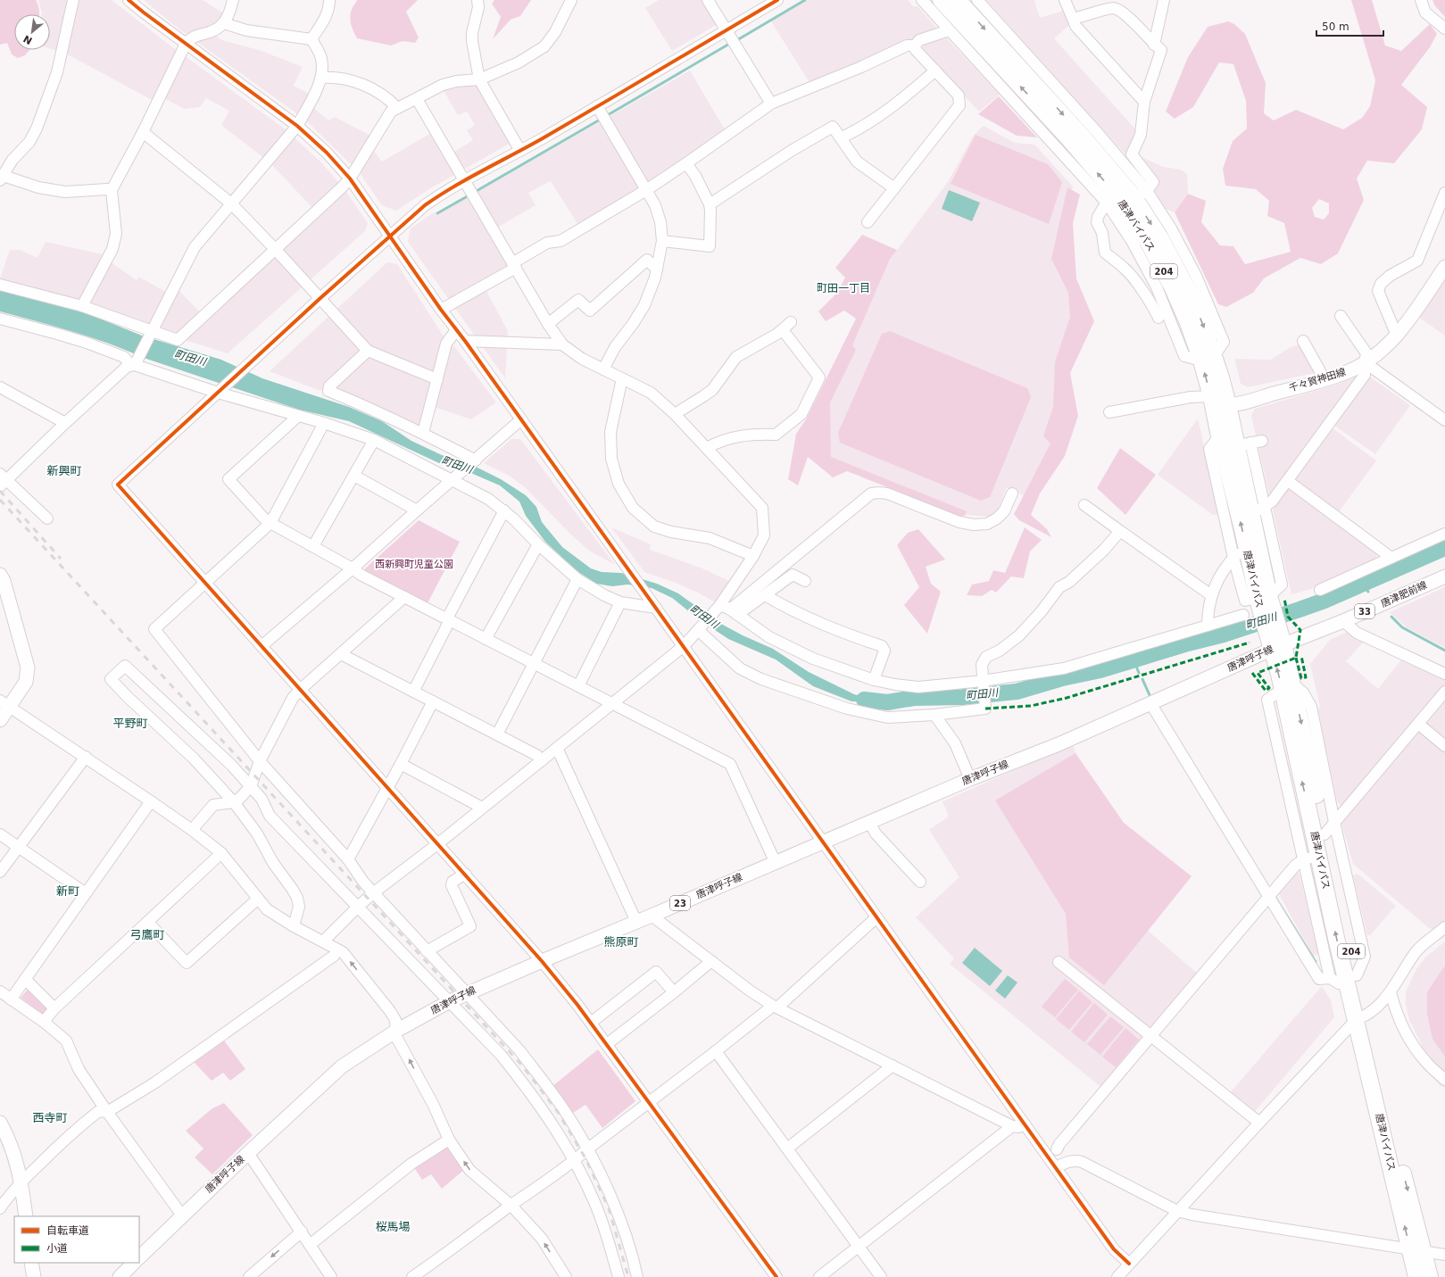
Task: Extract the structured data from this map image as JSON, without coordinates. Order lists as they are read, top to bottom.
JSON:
{
  "streets": {
    "highway": ["唐津バイパス", "204"],
    "main road": [
      "千々賀神田線",
      "唐津肥前線",
      "33",
      "唐津呼子線",
      "23"
    ]
  },
  "crossings": [
    ["唐津バイパス", "千々賀神田線"],
    ["唐津バイパス", "唐津肥前線"],
    ["唐津バイパス", "唐津呼子線"],
    ["唐津肥前線", "唐津呼子線"]
  ],
  "districts": [
    "町田一丁目",
    "新興町",
    "平野町",
    "新町",
    "弓鷹町",
    "熊原町",
    "西寺町",
    "桜馬場"
  ],
  "water": ["町田川"],
  "parks": ["西新興町児童公園"],
  "legend": ["自転車道", "小道"],
  "scale_bar": "50 m",
  "north": "bottom left"
}
